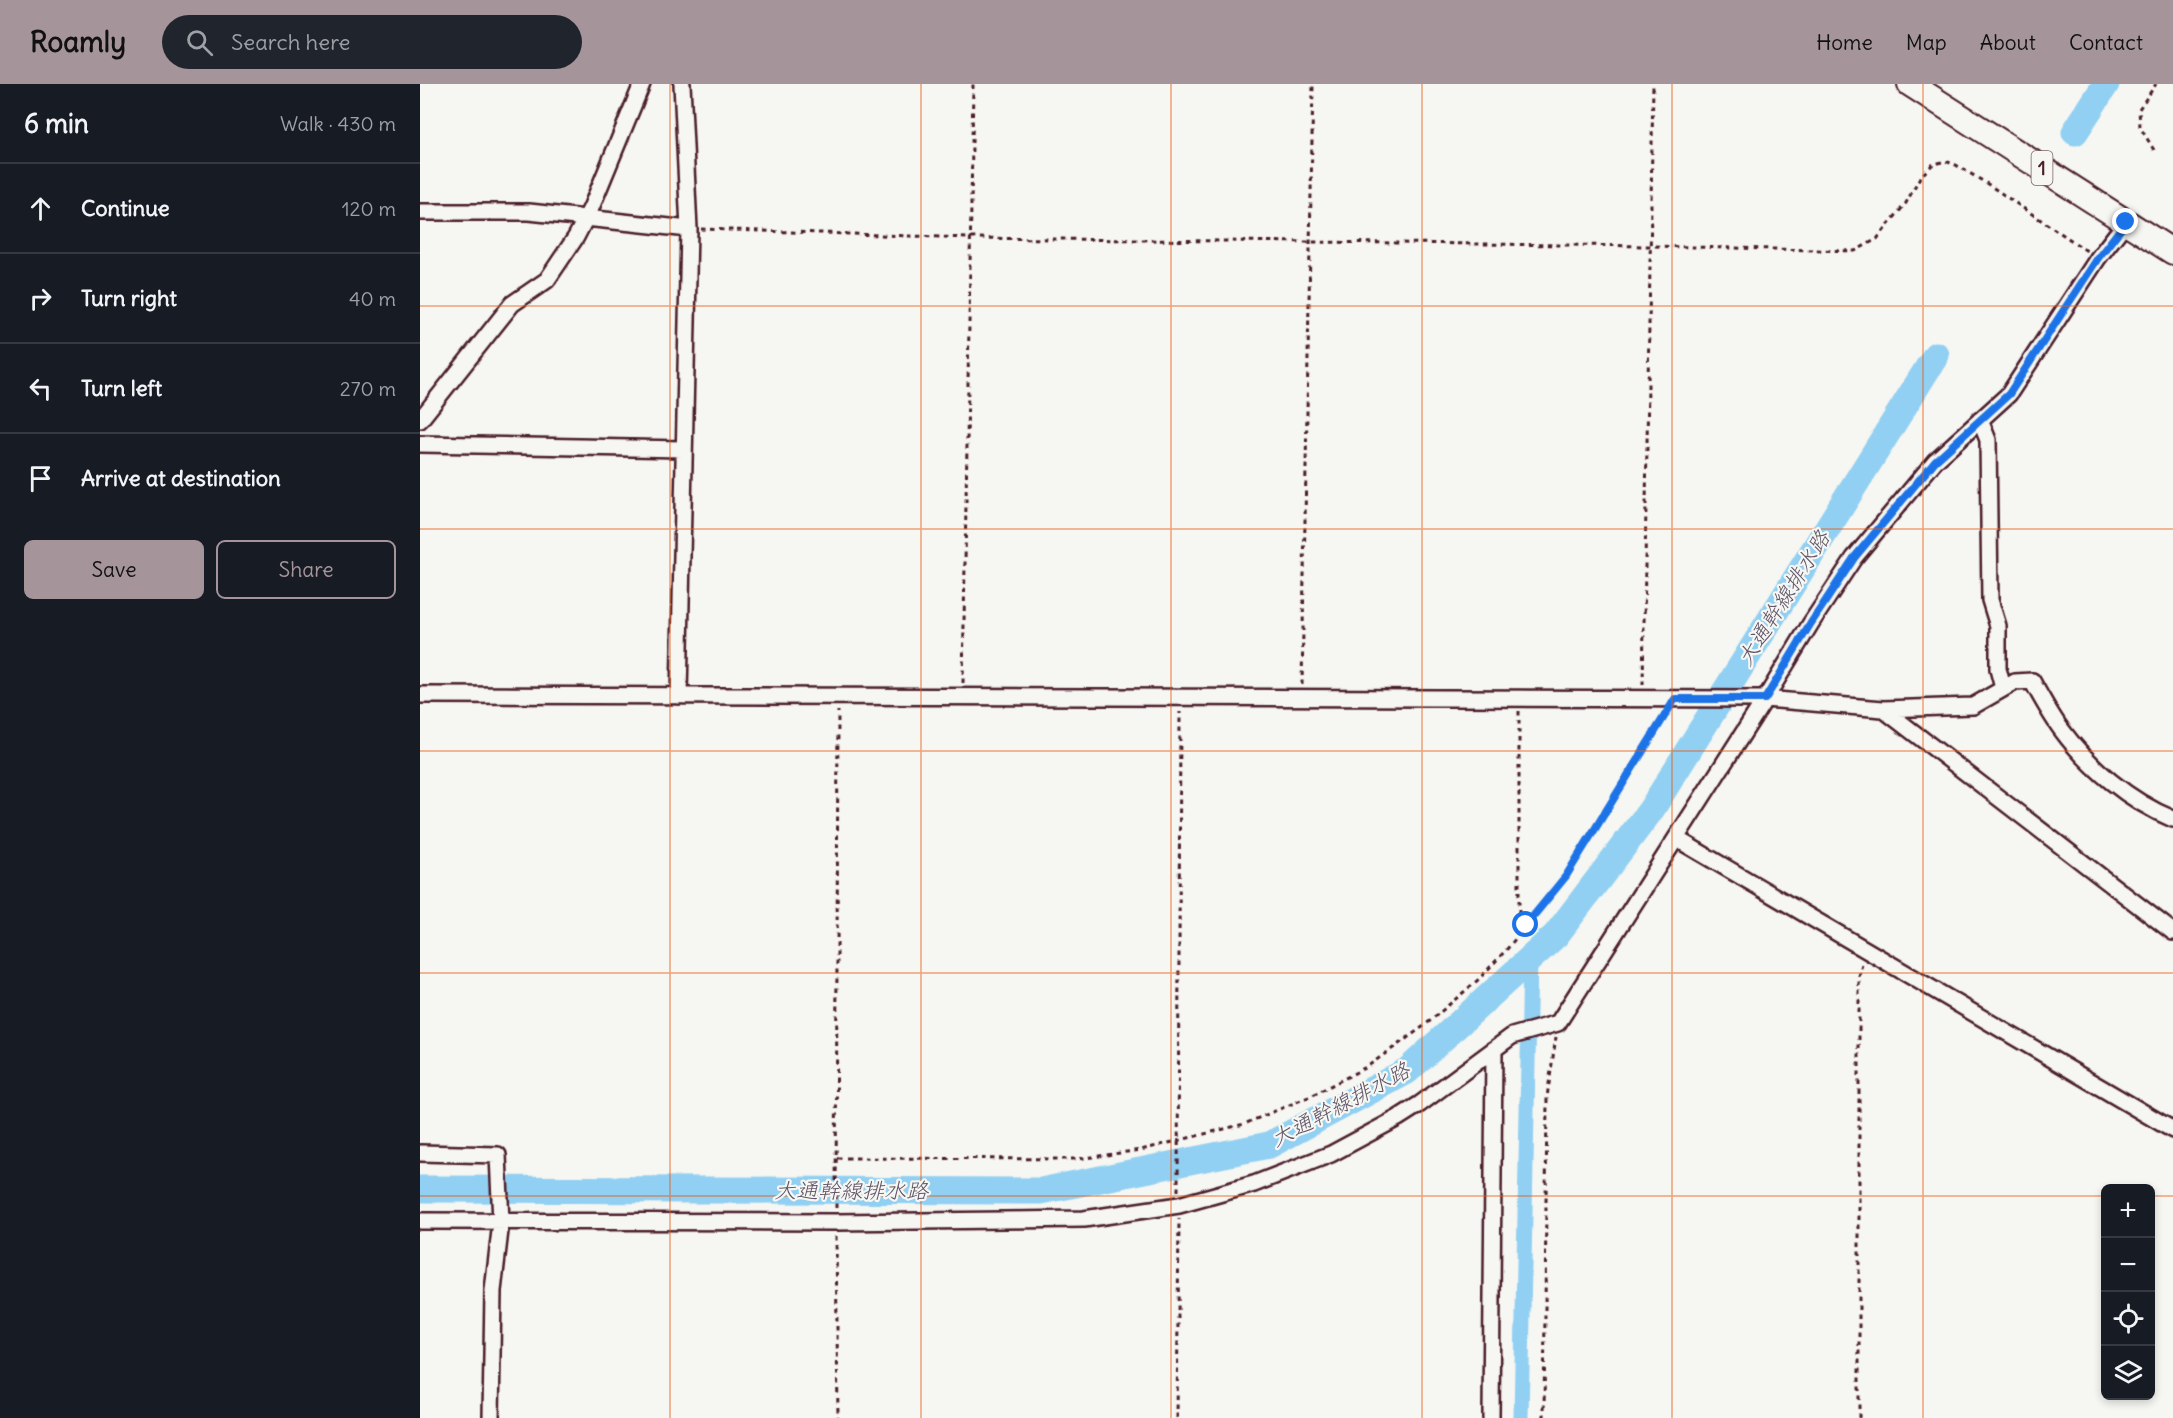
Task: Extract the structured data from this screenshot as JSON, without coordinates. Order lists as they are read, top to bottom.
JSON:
{
  "streets": {
    "main road": ["1"]
  },
  "water": ["大通幹線排水路"],
  "page": {
    "header": "Roamly",
    "search": "Search here",
    "nav": [
      "Home",
      "Map",
      "About",
      "Contact"
    ],
    "heading": ["6 min", "Walk · 430 m"],
    "list": [
      ["Continue", "120 m"],
      ["Turn right", "40 m"],
      ["Turn left", "270 m"],
      "Arrive at destination"
    ],
    "buttons": ["Save", "Share"],
    "map_buttons": ["+", "−"]
  }
}
